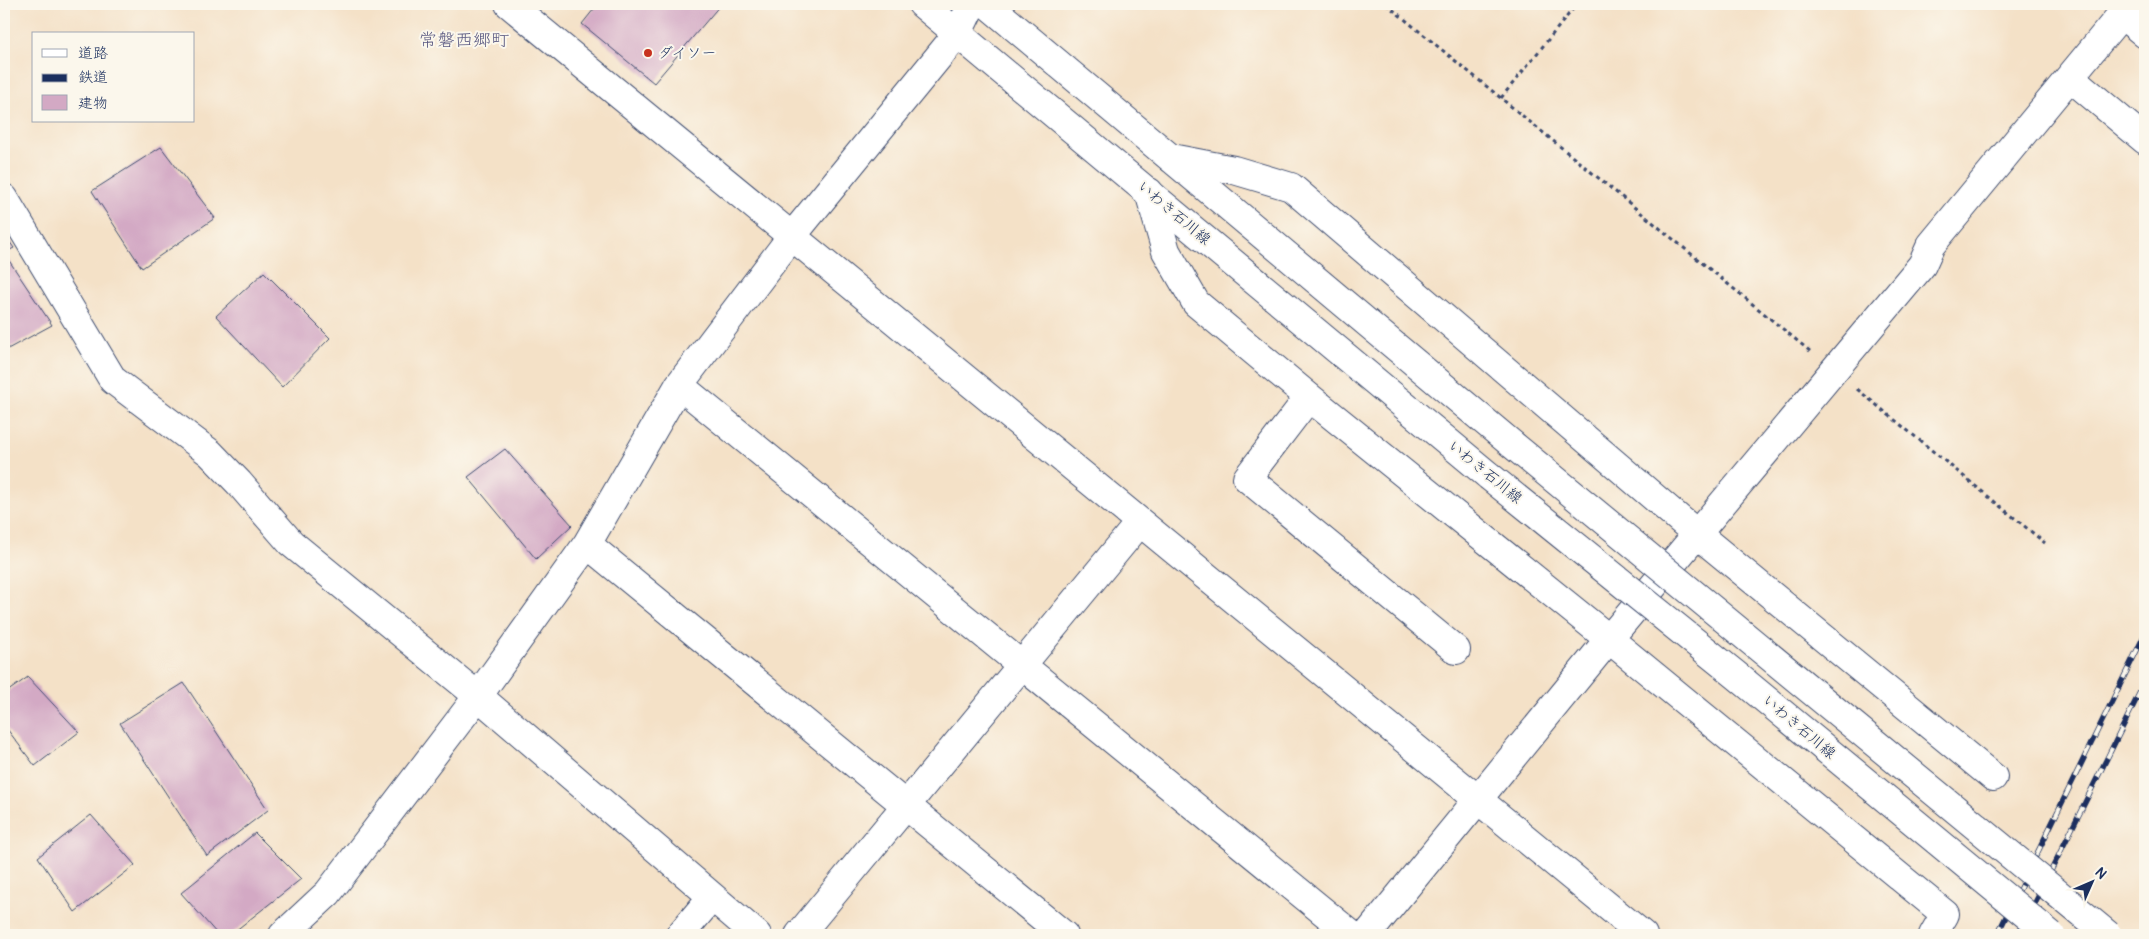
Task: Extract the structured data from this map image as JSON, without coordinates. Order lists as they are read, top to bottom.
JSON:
{
  "streets": {
    "street": ["いわき石川線"]
  },
  "districts": ["常磐西郷町"],
  "places": ["ダイソー"],
  "legend": ["道路", "鉄道", "建物"],
  "north": "top right"
}
